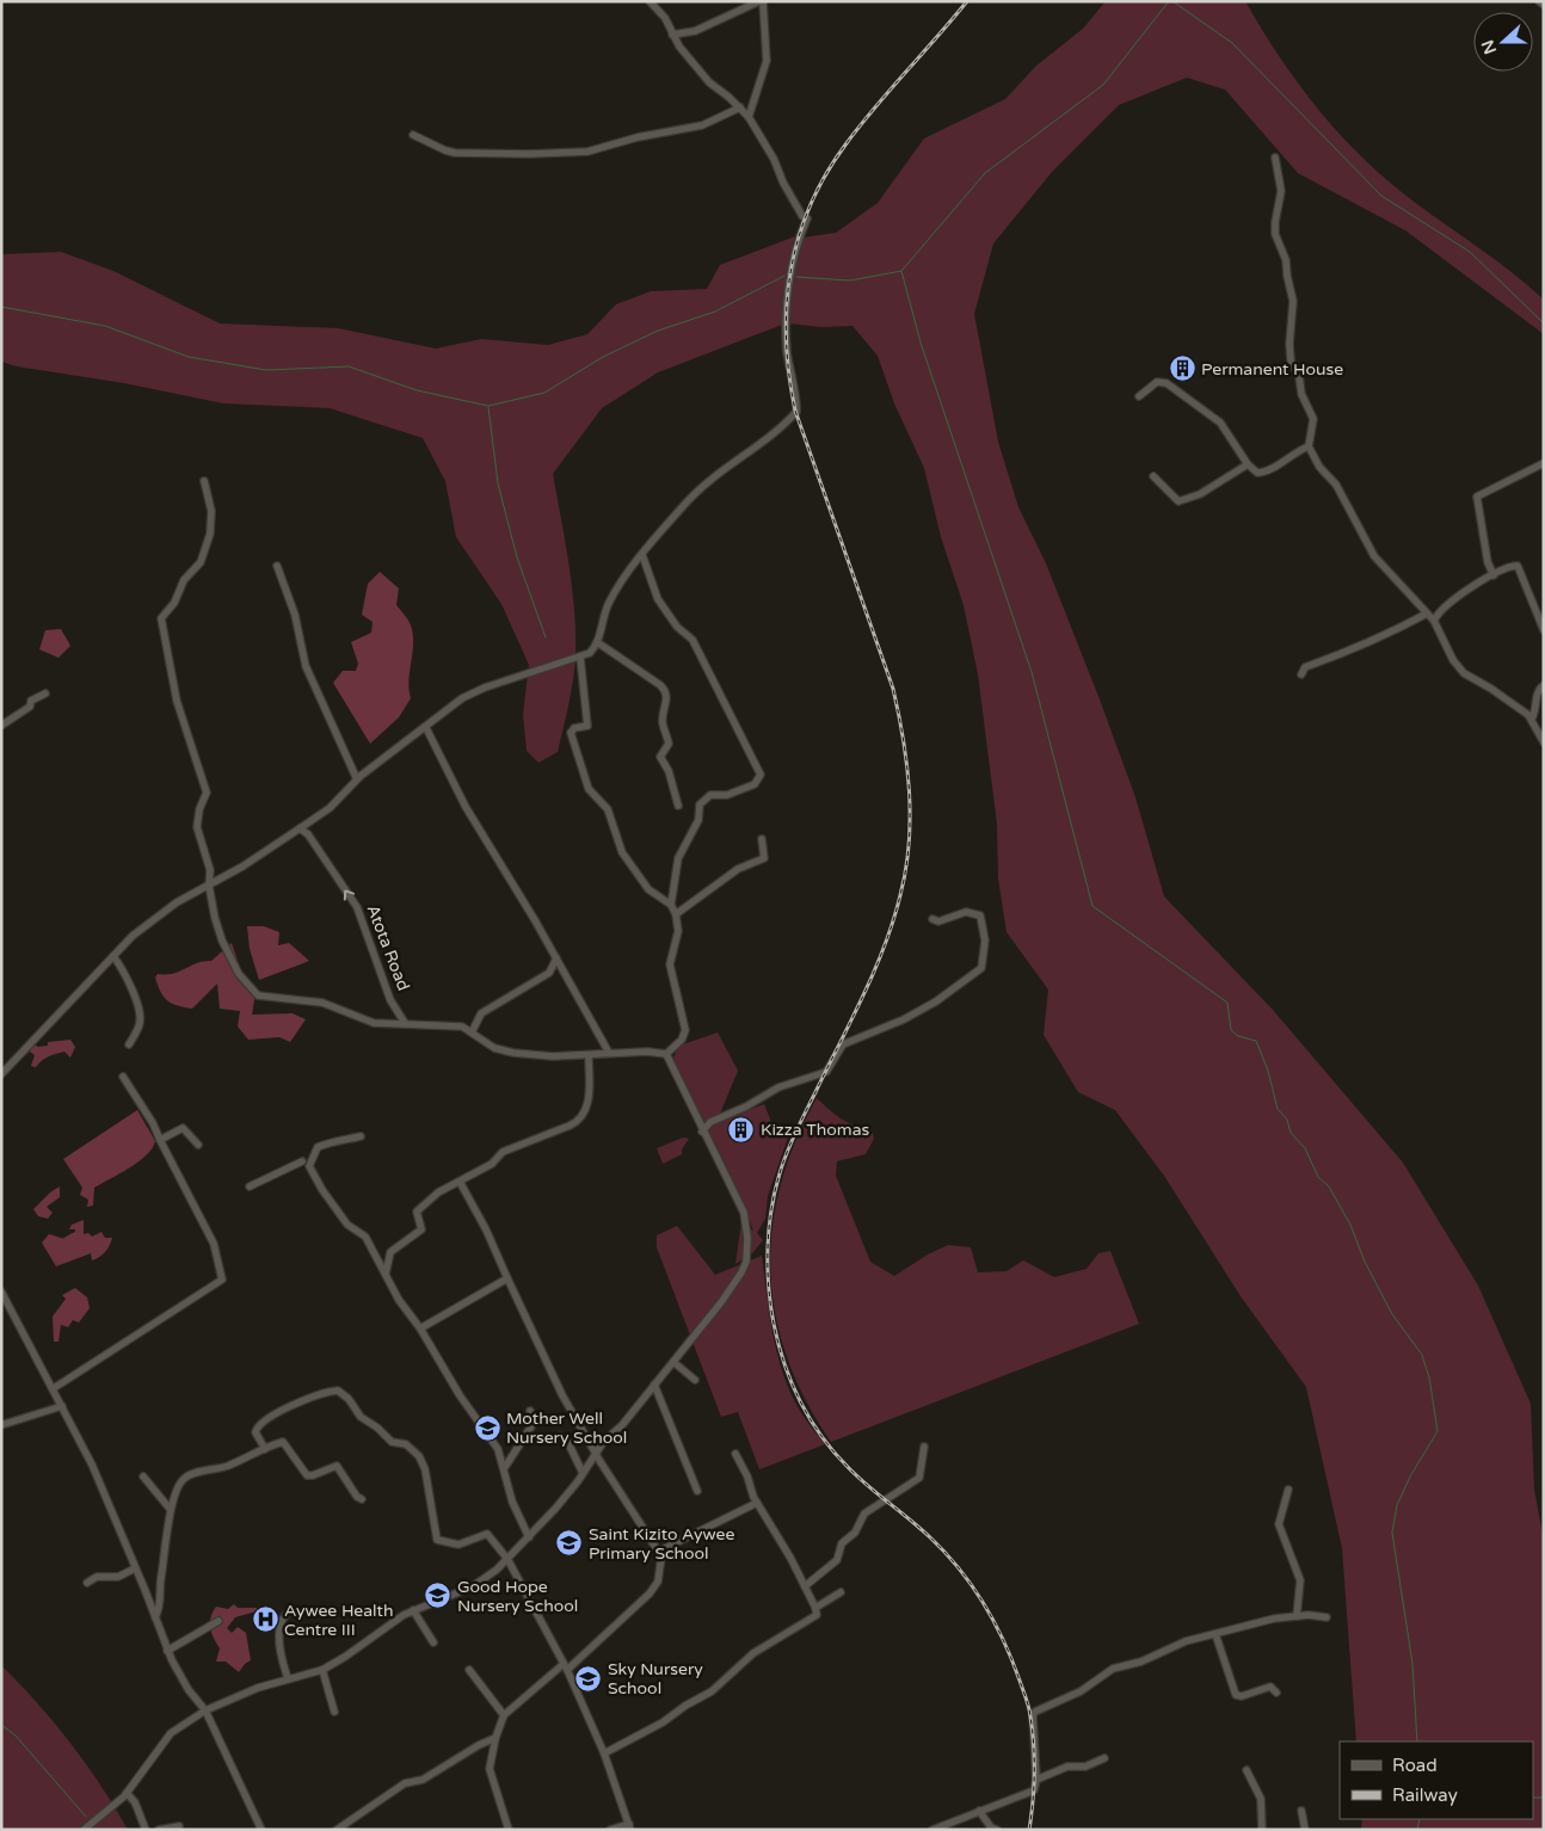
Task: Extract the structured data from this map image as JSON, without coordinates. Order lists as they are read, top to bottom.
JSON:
{
  "streets": {
    "street": ["Atota Road"]
  },
  "one_way": ["Atota Road"],
  "places": {
    "building": ["Permanent House", "Kizza Thomas"],
    "school or university": [
      "Mother Well Nursery School",
      "Saint Kizito Aywee Primary School",
      "Good Hope Nursery School",
      "Sky Nursery School"
    ],
    "hospital": ["Aywee Health Centre III"]
  },
  "legend": ["Road", "Railway"],
  "north": "left"
}
